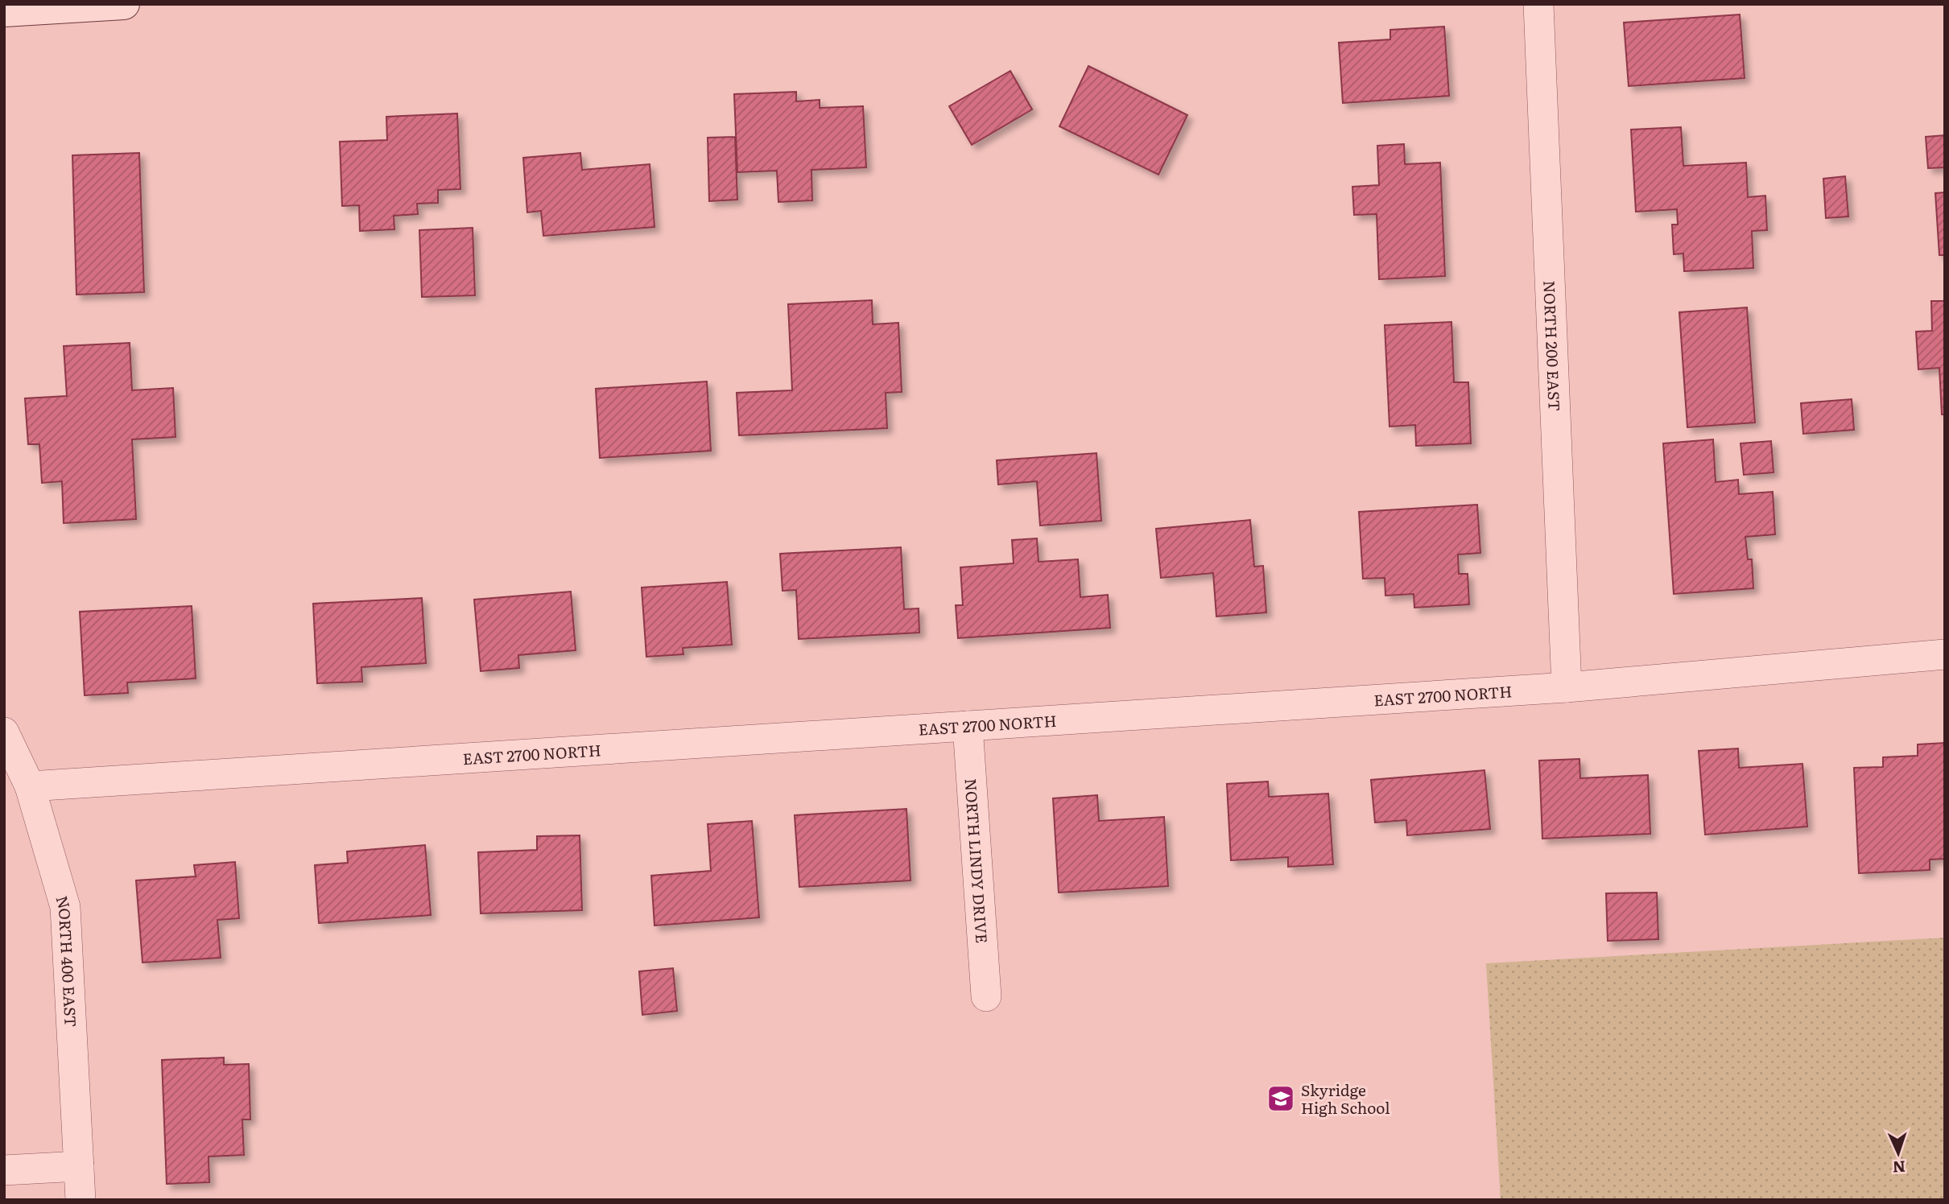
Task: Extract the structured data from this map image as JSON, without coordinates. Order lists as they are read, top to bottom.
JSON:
{
  "streets": {
    "street": [
      "NORTH 200 EAST",
      "EAST 2700 NORTH",
      "NORTH LINDY DRIVE",
      "NORTH 400 EAST"
    ]
  },
  "crossings": [
    ["NORTH 200 EAST", "EAST 2700 NORTH"],
    ["EAST 2700 NORTH", "NORTH LINDY DRIVE"],
    ["EAST 2700 NORTH", "NORTH 400 EAST"]
  ],
  "places": {
    "school or university": ["Skyridge High School"]
  },
  "north": "bottom"
}
